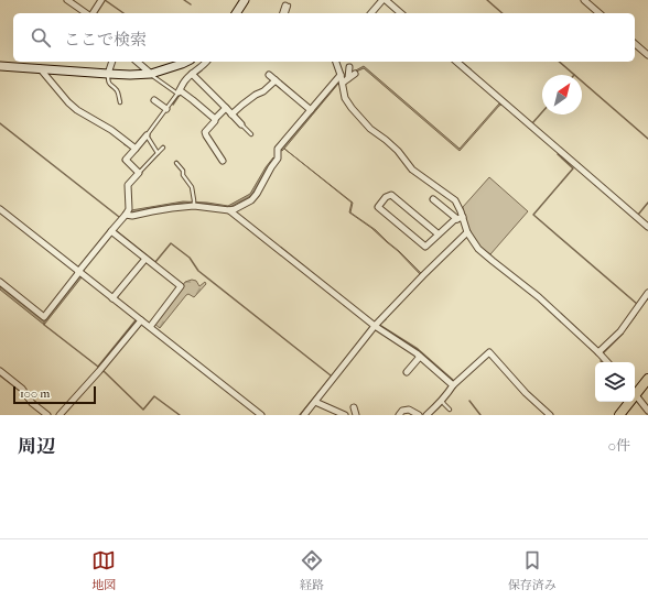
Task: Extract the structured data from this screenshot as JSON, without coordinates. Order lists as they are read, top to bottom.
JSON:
{
  "scale_bar": "100 m",
  "north": "top right",
  "page": {
    "search": "ここで検索",
    "scale": "100 m",
    "heading": ["周辺", "0件"],
    "nav": ["地図", "経路", "保存済み"]
  }
}
